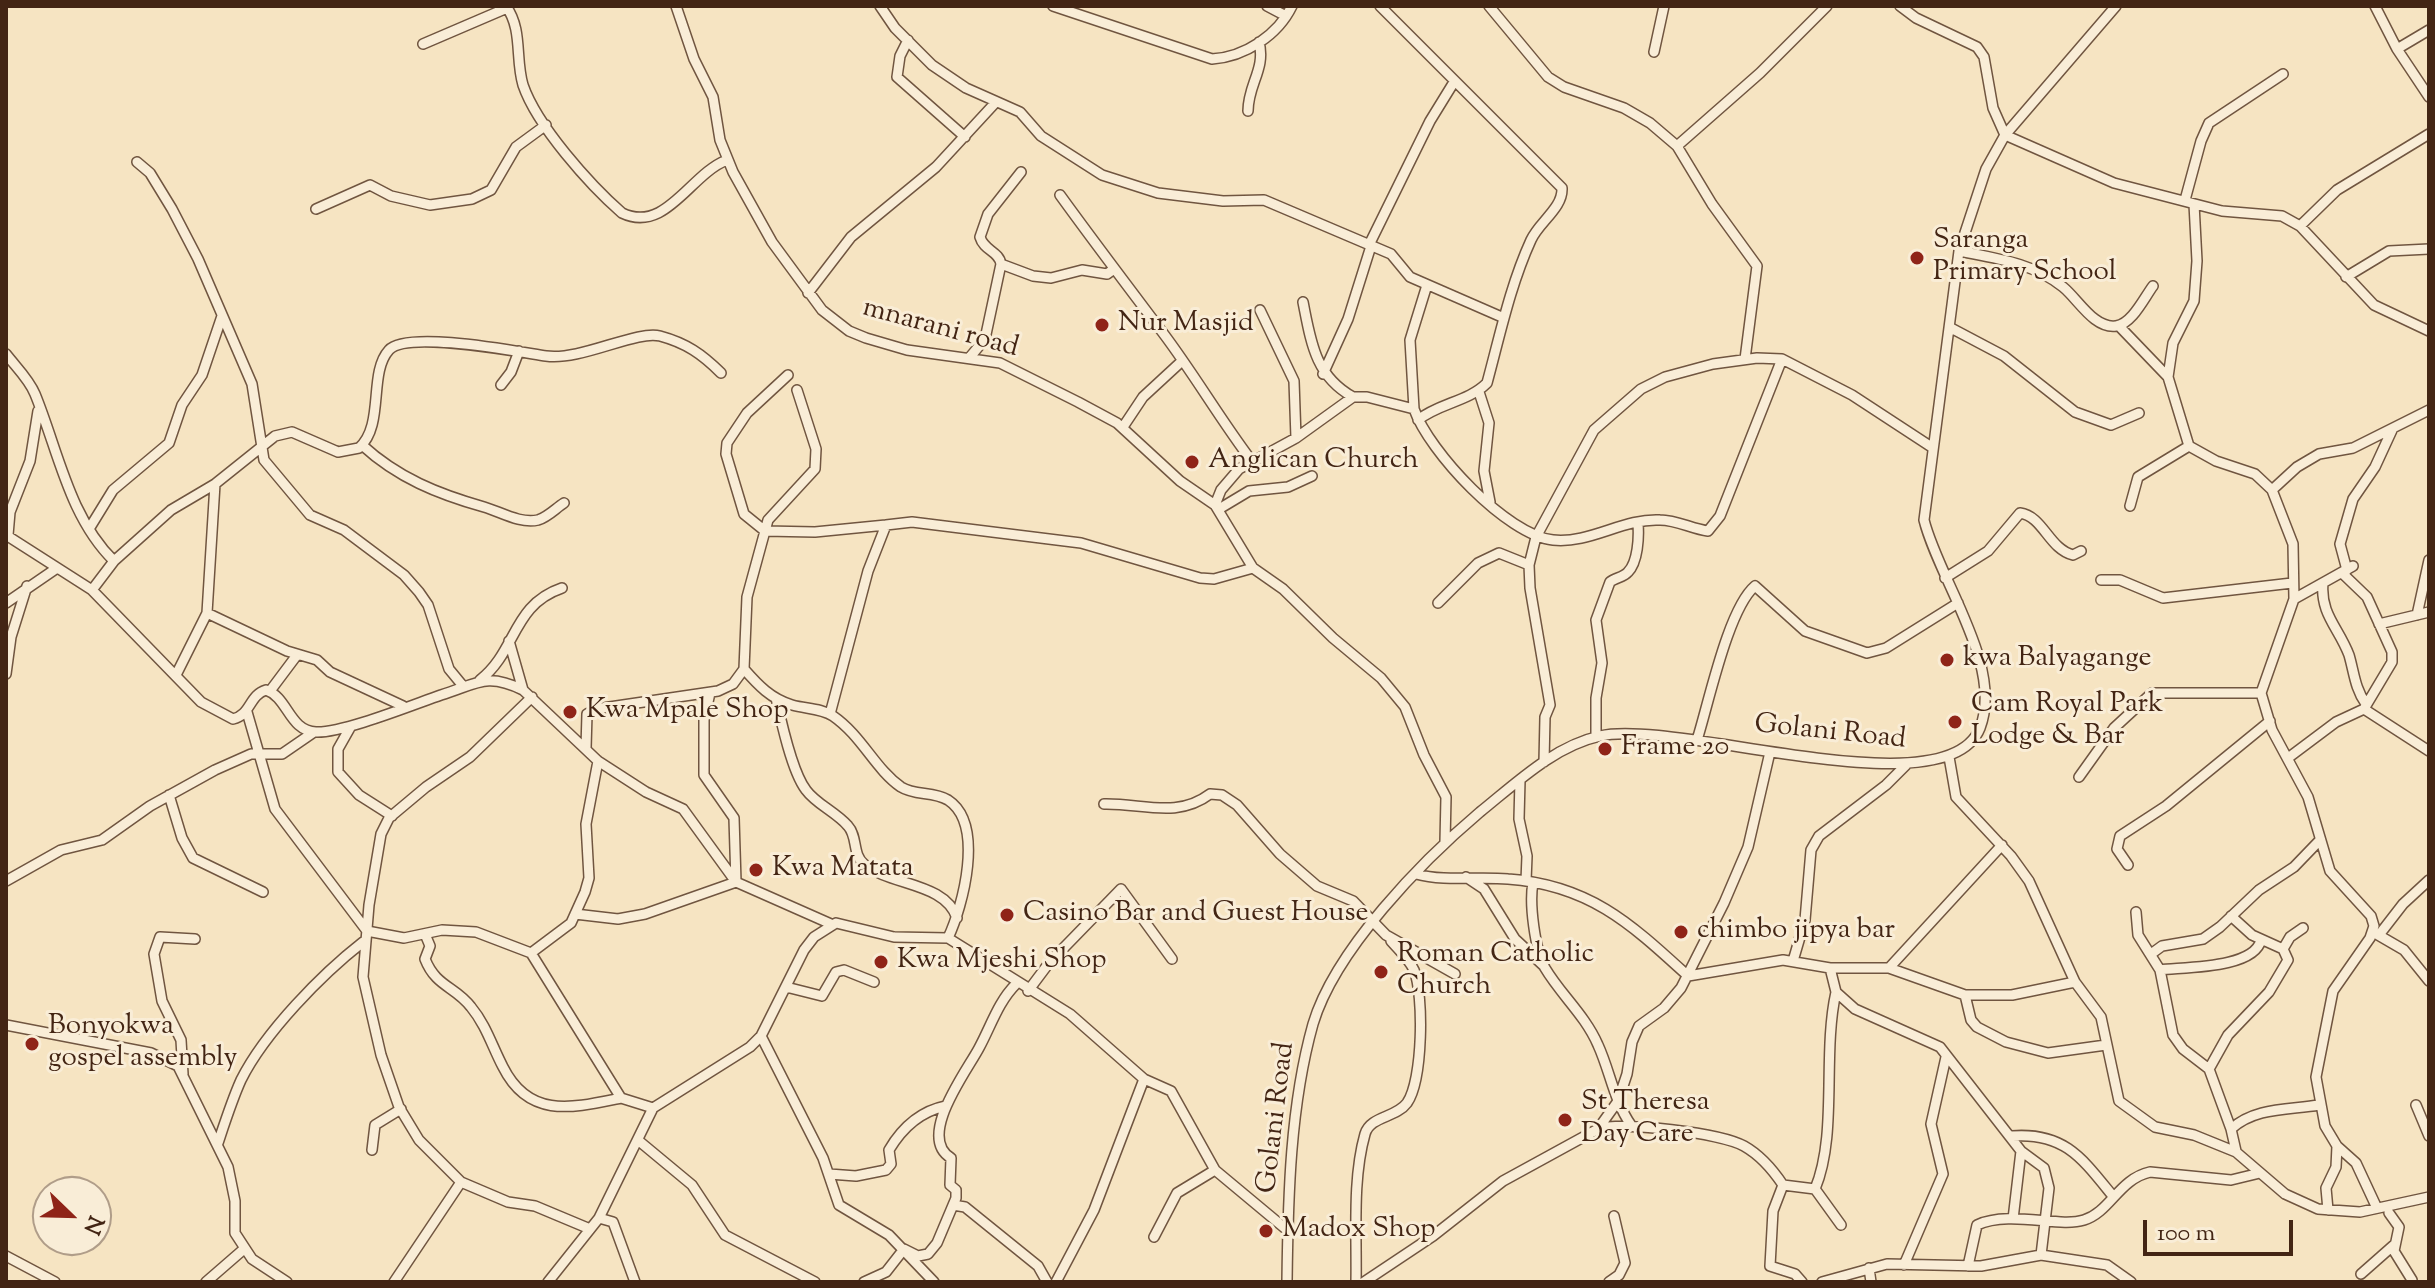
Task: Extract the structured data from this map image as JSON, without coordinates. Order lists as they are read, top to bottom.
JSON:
{
  "streets": {
    "street": ["mnarani road", "Golani Road"]
  },
  "crossings": [
    ["mnarani road", "Golani Road"]
  ],
  "places": [
    "Saranga Primary School",
    "Nur Masjid",
    "Anglican Church",
    "kwa Balyagange",
    "Kwa Mpale Shop",
    "Cam Royal Park Lodge & Bar",
    "Frame 20",
    "Kwa Matata",
    "Casino Bar and Guest House",
    "chimbo jipya bar",
    "Kwa Mjeshi Shop",
    "Roman Catholic Church",
    "Bonyokwa gospel assembly",
    "St Theresa Day Care",
    "Madox Shop"
  ],
  "scale_bar": "100 m",
  "north": "bottom right"
}
